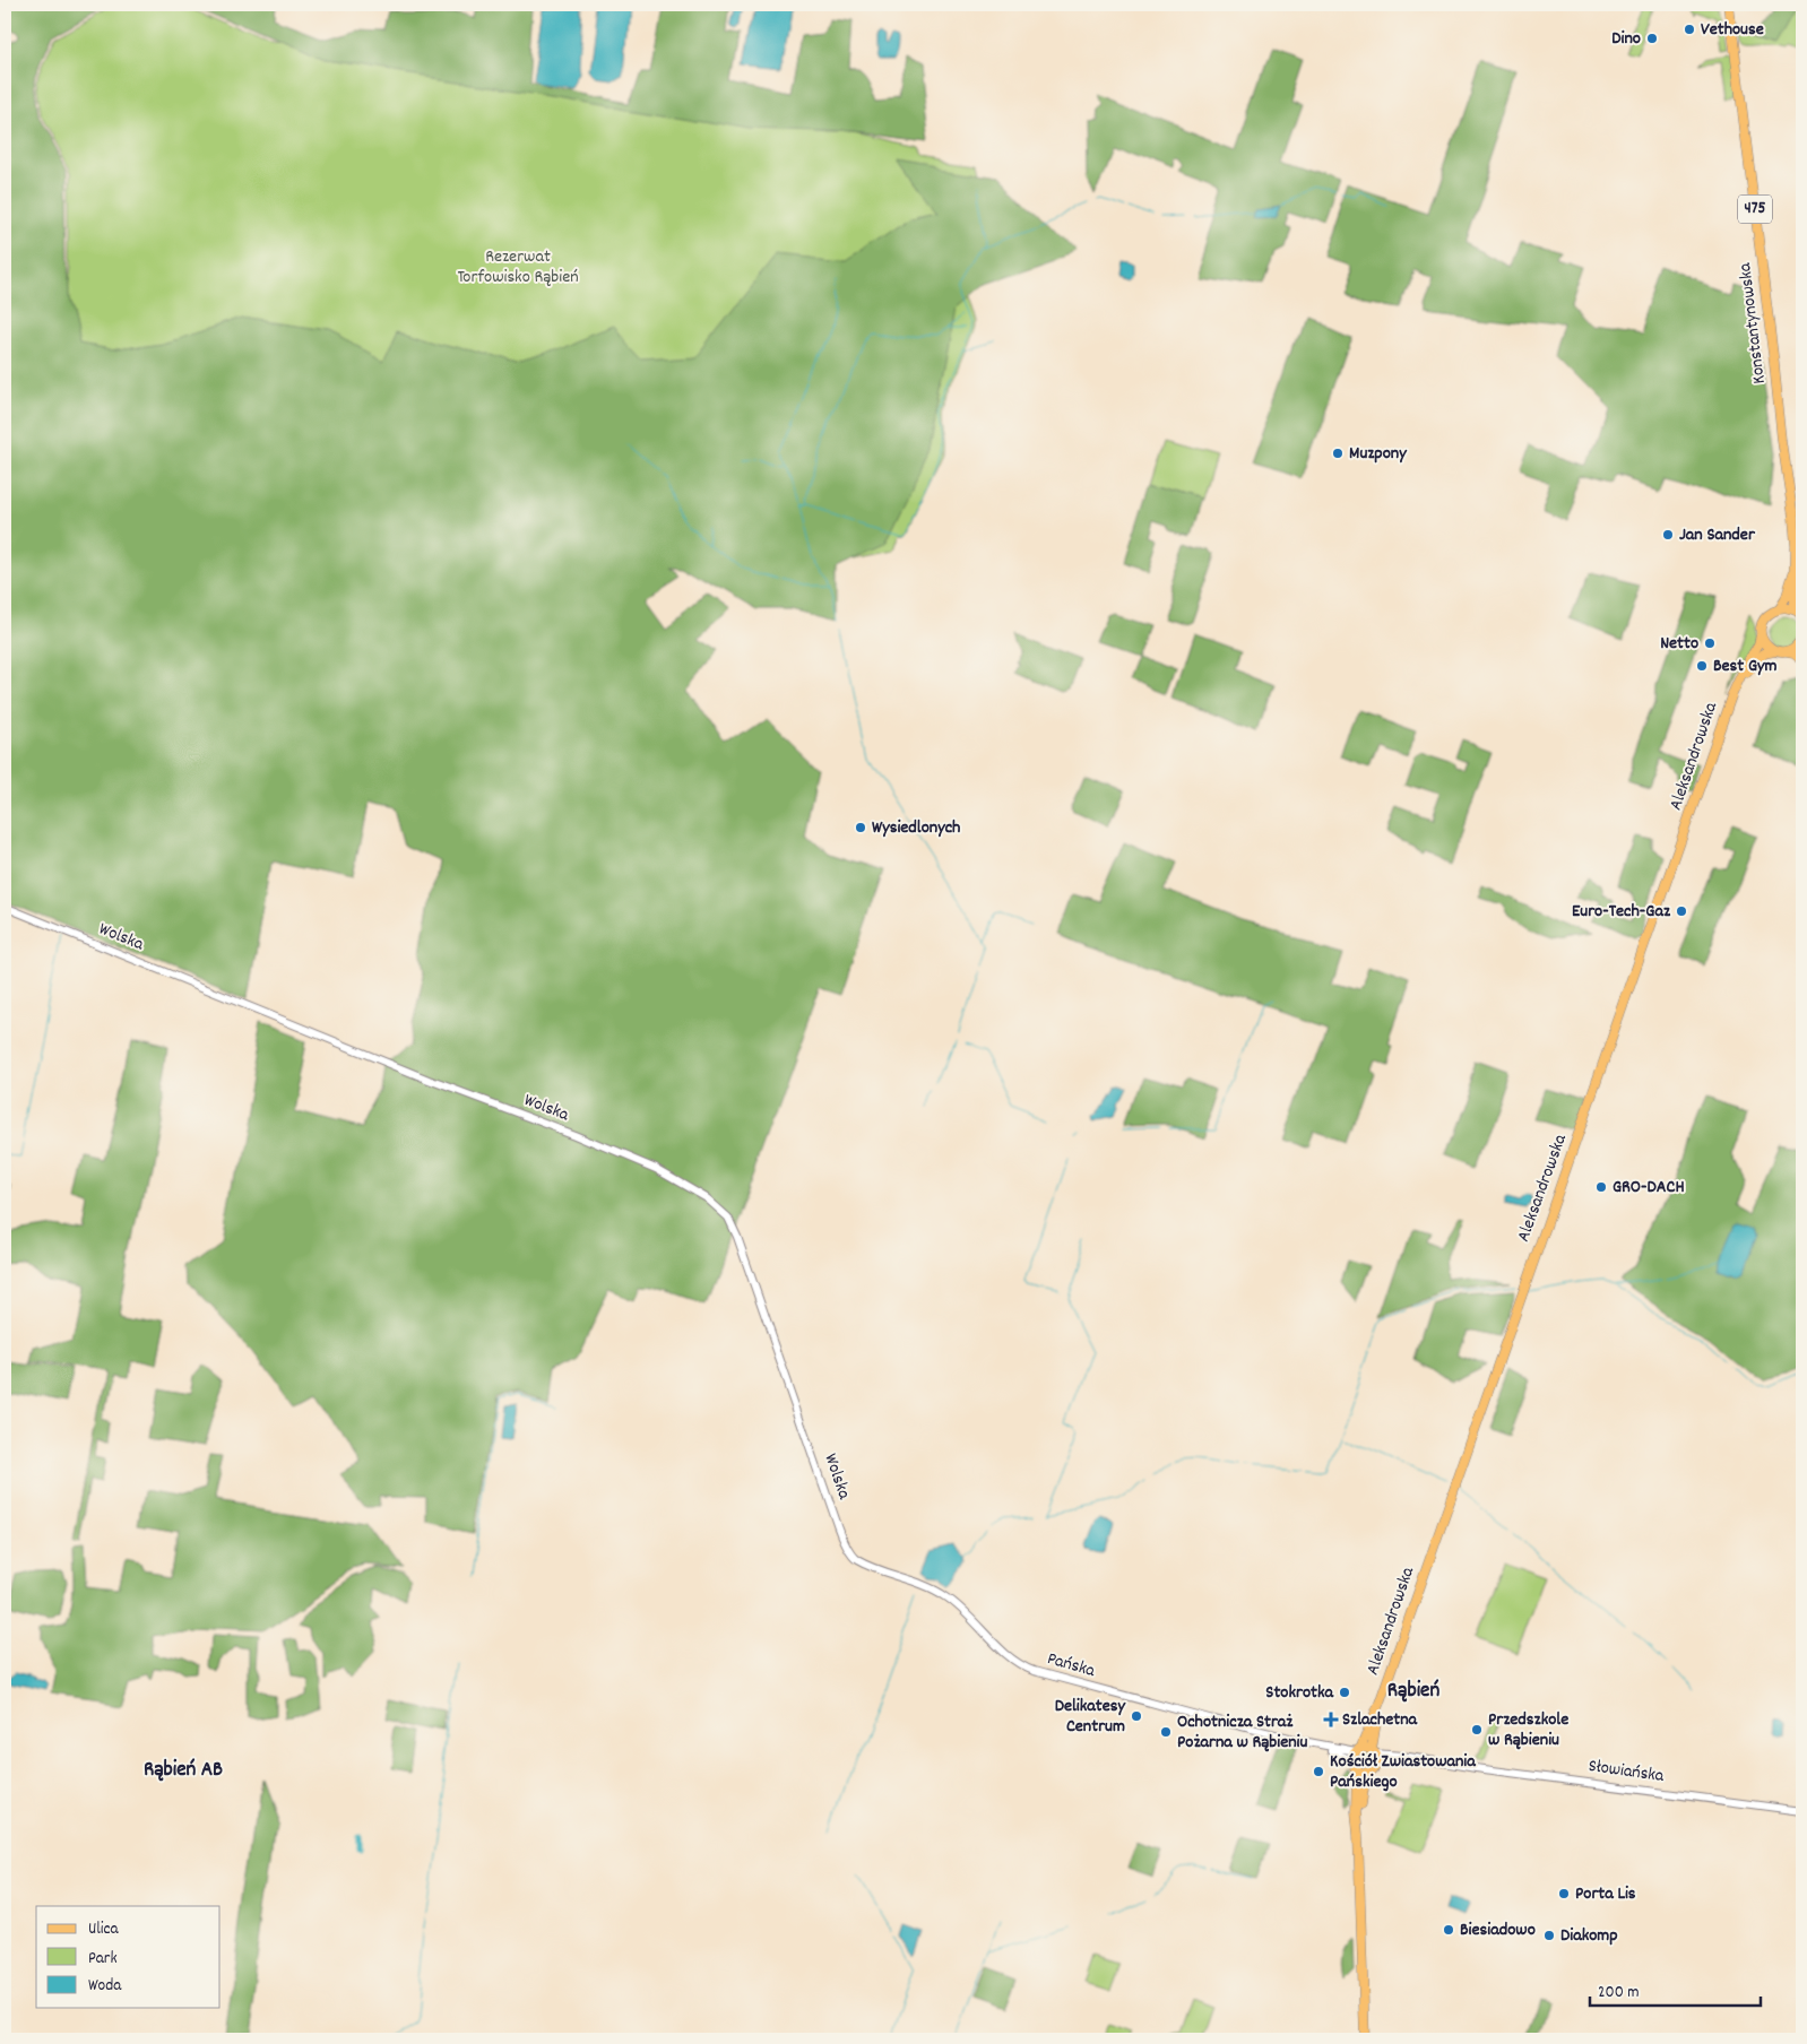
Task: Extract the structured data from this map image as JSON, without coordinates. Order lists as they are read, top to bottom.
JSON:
{
  "streets": {
    "main road": ["475", "Konstantynowska", "Aleksandrowska"],
    "street": ["Wolska", "Pańska", "Słowiańska"]
  },
  "crossings": [
    ["475", "Konstantynowska"],
    ["475", "Aleksandrowska"],
    ["475", "Pańska"],
    ["475", "Słowiańska"],
    ["Aleksandrowska", "Pańska"],
    ["Aleksandrowska", "Słowiańska"],
    ["Wolska", "Pańska"],
    ["Pańska", "Słowiańska"]
  ],
  "districts": ["Rąbień", "Rąbień AB"],
  "parks": ["Rezerwat Torfowisko Rąbień"],
  "places": {
    "other": [
      "Vethouse",
      "Dino",
      "Muzpony",
      "Jan Sander",
      "Netto",
      "Best Gym",
      "Wysiedlonych",
      "Euro-Tech-Gaz",
      "GRO-DACH",
      "Stokrotka",
      "Delikatesy Centrum",
      "Przedszkole w Rąbieniu",
      "Ochotnicza Straż Pożarna w Rąbieniu",
      "Kościół Zwiastowania Pańskiego",
      "Porta Lis",
      "Biesiadowo",
      "Diakomp"
    ],
    "health": ["Szlachetna"]
  },
  "legend": ["Ulica", "Park", "Woda"],
  "scale_bar": "200 m"
}
